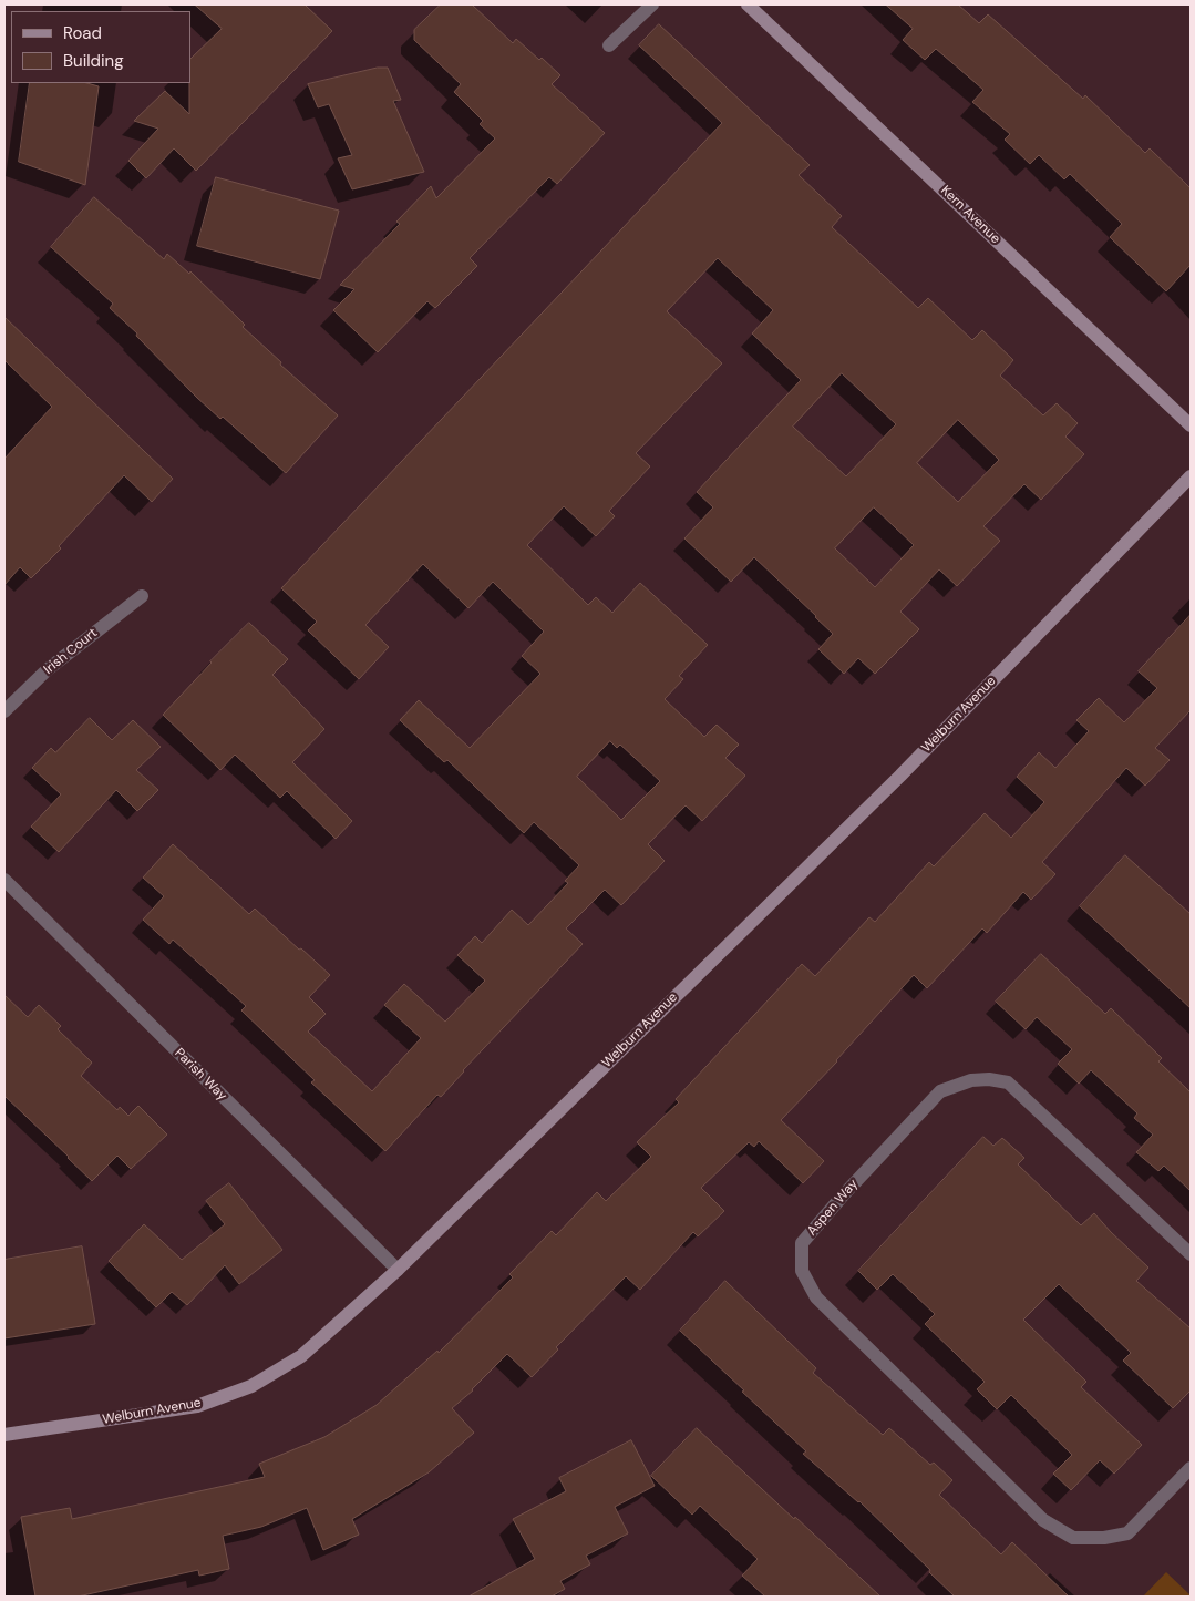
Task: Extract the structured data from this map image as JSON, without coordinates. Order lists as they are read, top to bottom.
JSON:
{
  "streets": {
    "main road": ["Kern Avenue", "Welburn Avenue"],
    "street": ["Irish Court", "Parish Way", "Aspen Way"]
  },
  "crossings": [
    ["Welburn Avenue", "Parish Way"]
  ],
  "legend": ["Road", "Building"]
}
